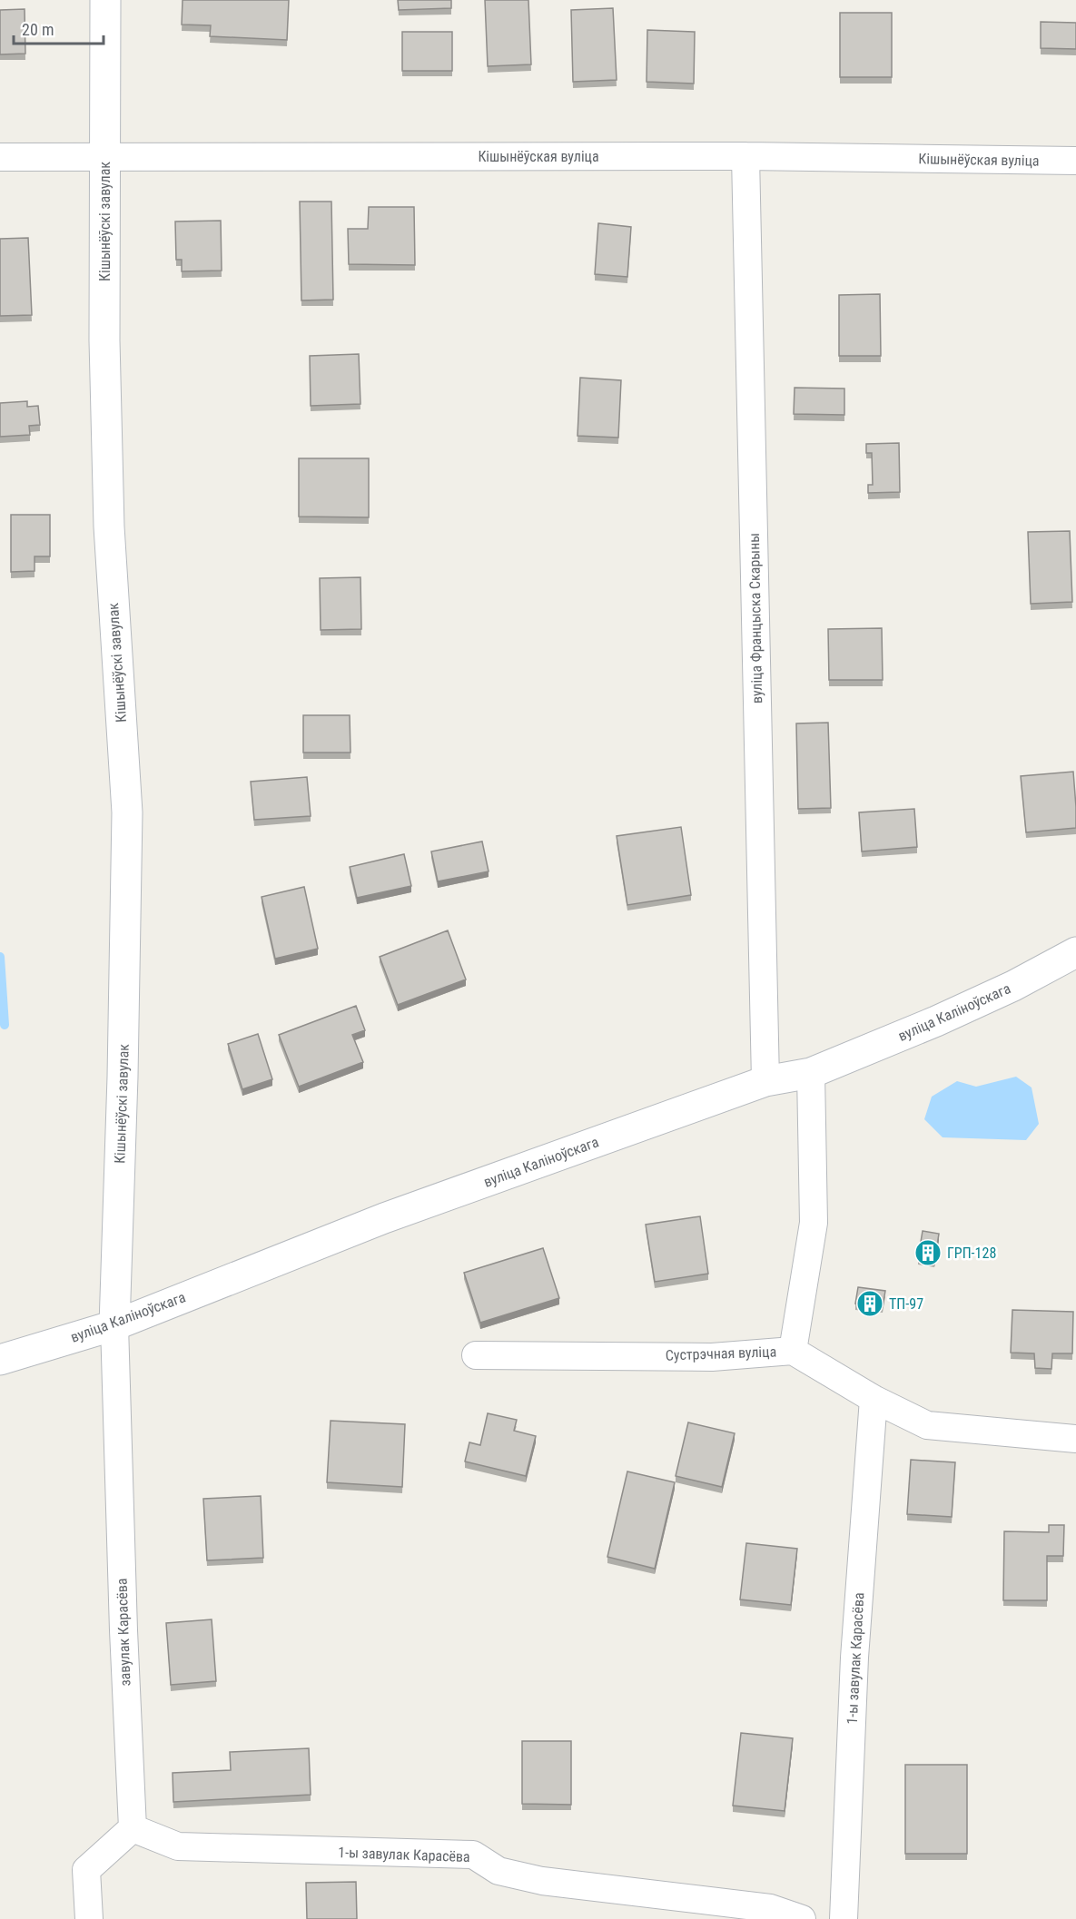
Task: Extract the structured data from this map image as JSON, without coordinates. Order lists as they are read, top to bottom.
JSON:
{
  "streets": {
    "street": [
      "Кішынёўская вуліца",
      "Кішынёўскі завулак",
      "вуліца Францыска Скарыны",
      "вуліца Каліноўскага",
      "Сустрэчная вуліца",
      "завулак Карасёва",
      "1-ы завулак Карасёва"
    ]
  },
  "crossings": [
    ["Кішынёўская вуліца", "Кішынёўскі завулак"],
    ["Кішынёўская вуліца", "вуліца Францыска Скарыны"],
    ["Кішынёўскі завулак", "вуліца Каліноўскага"],
    ["Кішынёўскі завулак", "завулак Карасёва"],
    ["вуліца Францыска Скарыны", "вуліца Каліноўскага"],
    ["вуліца Каліноўскага", "завулак Карасёва"],
    ["Сустрэчная вуліца", "1-ы завулак Карасёва"],
    ["завулак Карасёва", "1-ы завулак Карасёва"]
  ],
  "places": {
    "building": ["ГРП-128", "ТП-97"]
  },
  "scale_bar": "20 m"
}
